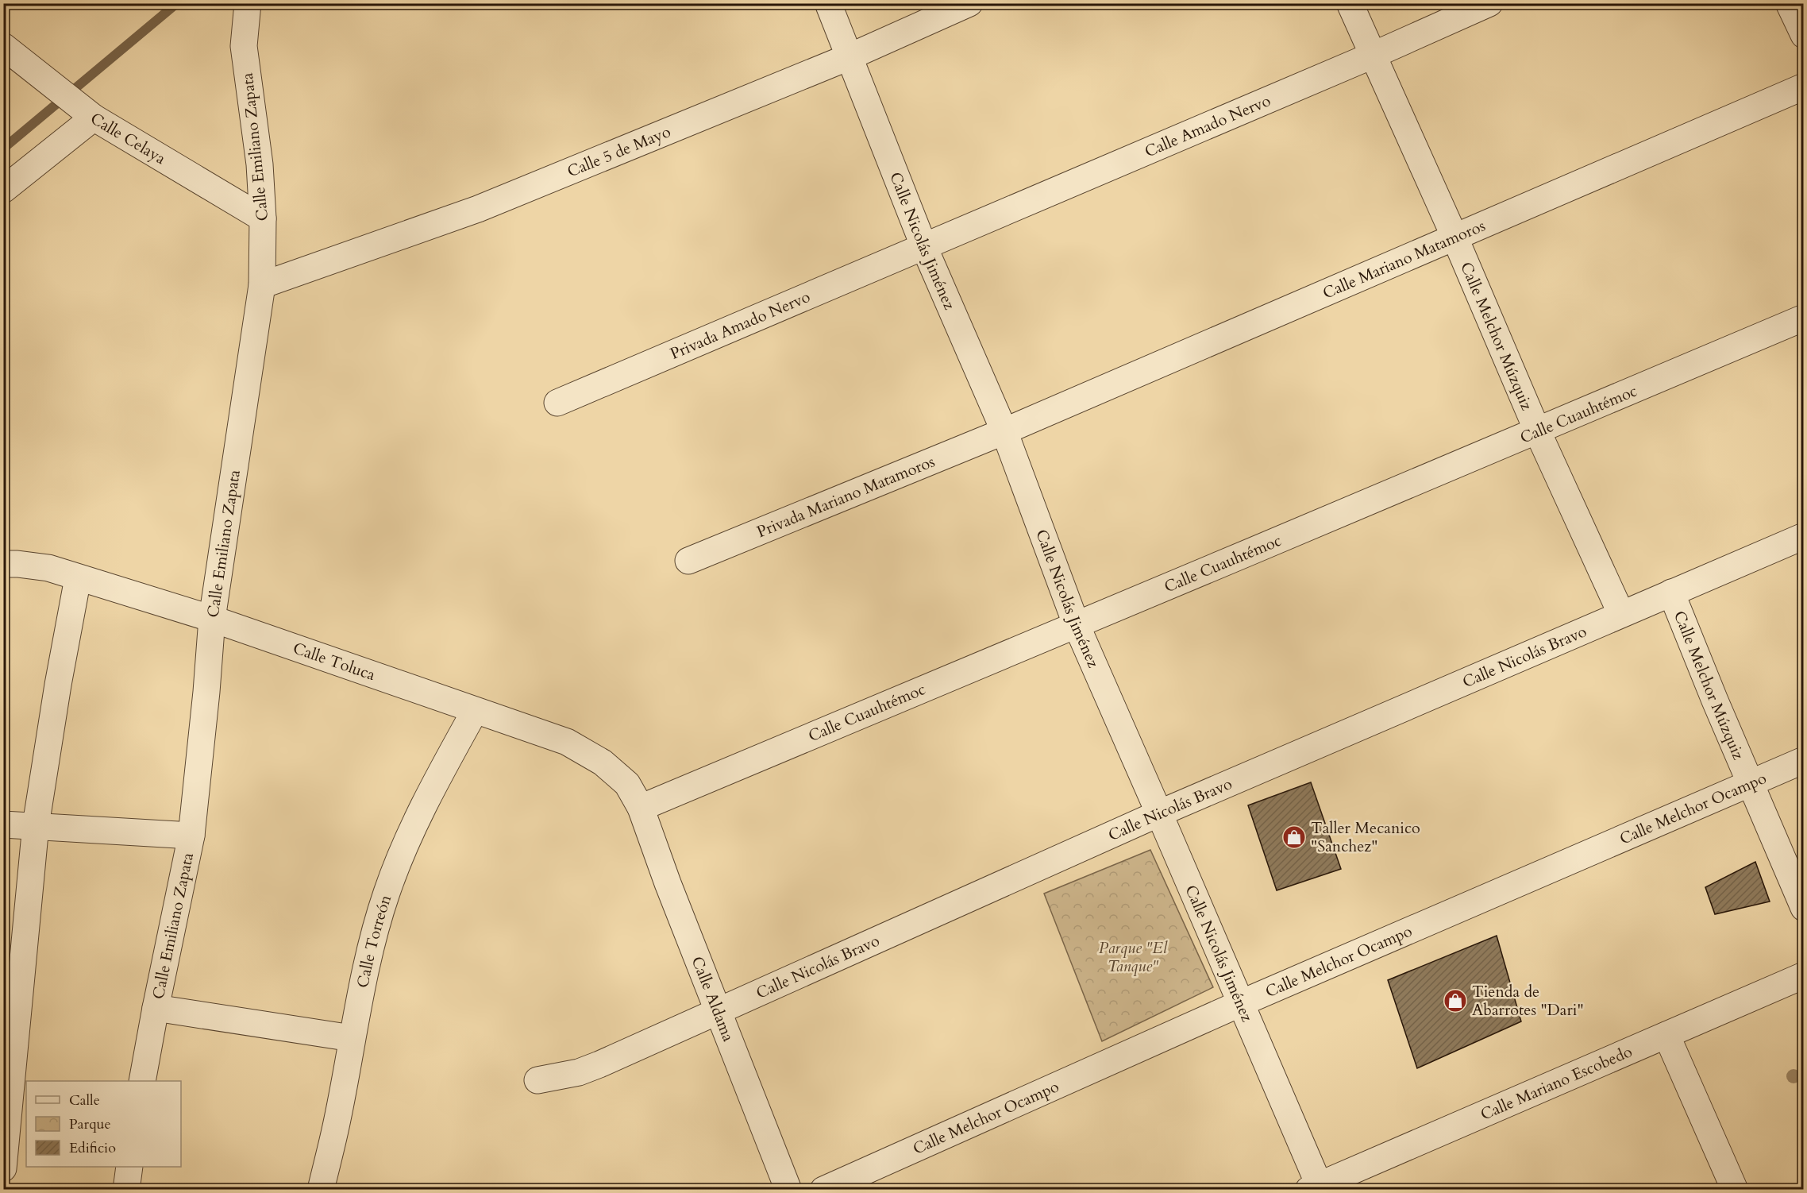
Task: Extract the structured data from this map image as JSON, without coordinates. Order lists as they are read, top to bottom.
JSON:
{
  "streets": {
    "street": [
      "Calle Amado Nervo",
      "Calle Celaya",
      "Calle Emiliano Zapata",
      "Calle 5 de Mayo",
      "Calle Nicolás Jiménez",
      "Calle Mariano Matamoros",
      "Privada Amado Nervo",
      "Calle Melchor Múzquiz",
      "Calle Cuauhtémoc",
      "Privada Mariano Matamoros",
      "Calle Nicolás Bravo",
      "Calle Toluca",
      "Calle Melchor Ocampo",
      "Calle Torreón",
      "Calle Aldama",
      "Calle Mariano Escobedo"
    ]
  },
  "crossings": [
    ["Calle Amado Nervo", "Calle Nicolás Jiménez"],
    ["Calle Amado Nervo", "Privada Amado Nervo"],
    ["Calle Amado Nervo", "Calle Melchor Múzquiz"],
    ["Calle Celaya", "Calle Emiliano Zapata"],
    ["Calle Emiliano Zapata", "Calle 5 de Mayo"],
    ["Calle Emiliano Zapata", "Calle Toluca"],
    ["Calle 5 de Mayo", "Calle Nicolás Jiménez"],
    ["Calle Nicolás Jiménez", "Calle Mariano Matamoros"],
    ["Calle Nicolás Jiménez", "Privada Amado Nervo"],
    ["Calle Nicolás Jiménez", "Calle Cuauhtémoc"],
    ["Calle Nicolás Jiménez", "Privada Mariano Matamoros"],
    ["Calle Nicolás Jiménez", "Calle Nicolás Bravo"],
    ["Calle Nicolás Jiménez", "Calle Melchor Ocampo"],
    ["Calle Nicolás Jiménez", "Calle Mariano Escobedo"],
    ["Calle Mariano Matamoros", "Calle Melchor Múzquiz"],
    ["Calle Mariano Matamoros", "Privada Mariano Matamoros"],
    ["Calle Melchor Múzquiz", "Calle Cuauhtémoc"],
    ["Calle Melchor Múzquiz", "Calle Nicolás Bravo"],
    ["Calle Melchor Múzquiz", "Calle Melchor Ocampo"],
    ["Calle Cuauhtémoc", "Calle Toluca"],
    ["Calle Cuauhtémoc", "Calle Aldama"],
    ["Calle Nicolás Bravo", "Calle Aldama"],
    ["Calle Toluca", "Calle Torreón"],
    ["Calle Toluca", "Calle Aldama"]
  ],
  "parks": ["Parque \"El Tanque\""],
  "places": {
    "shop": ["Taller Mecanico \"Sanchez\"", "Tienda de Abarrotes \"Dari\""]
  },
  "legend": ["Calle", "Parque", "Edificio"]
}
